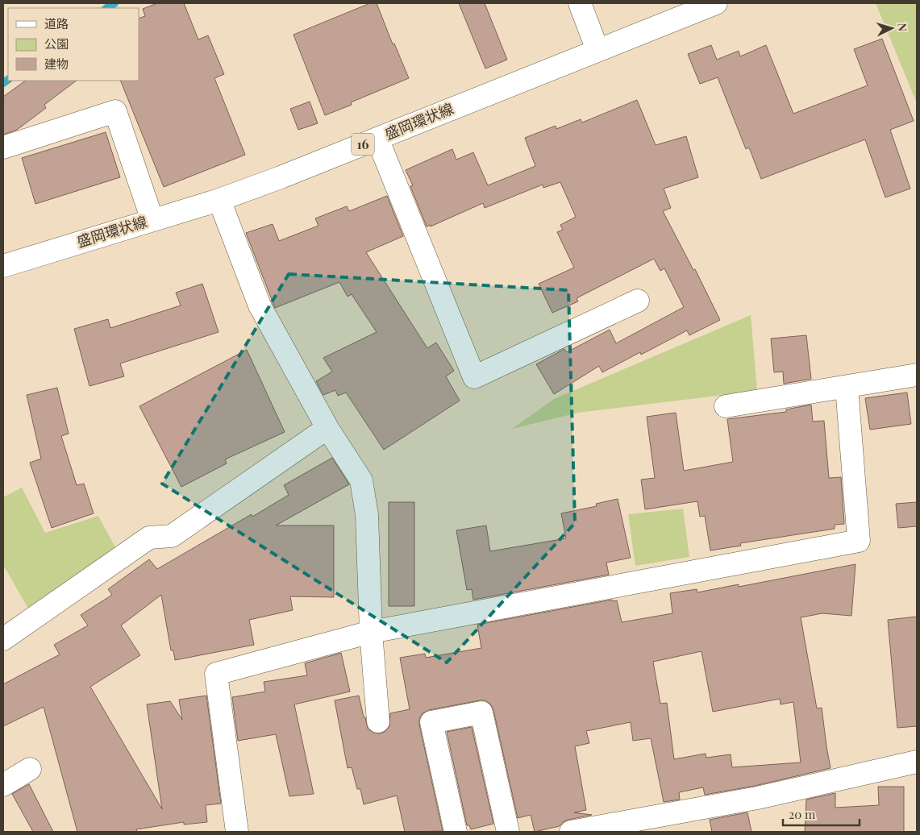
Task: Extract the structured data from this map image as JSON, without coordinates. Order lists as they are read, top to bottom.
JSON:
{
  "streets": {
    "street": ["盛岡環状線", "16"]
  },
  "legend": ["道路", "公園", "建物"],
  "scale_bar": "20 m",
  "north": "right"
}
